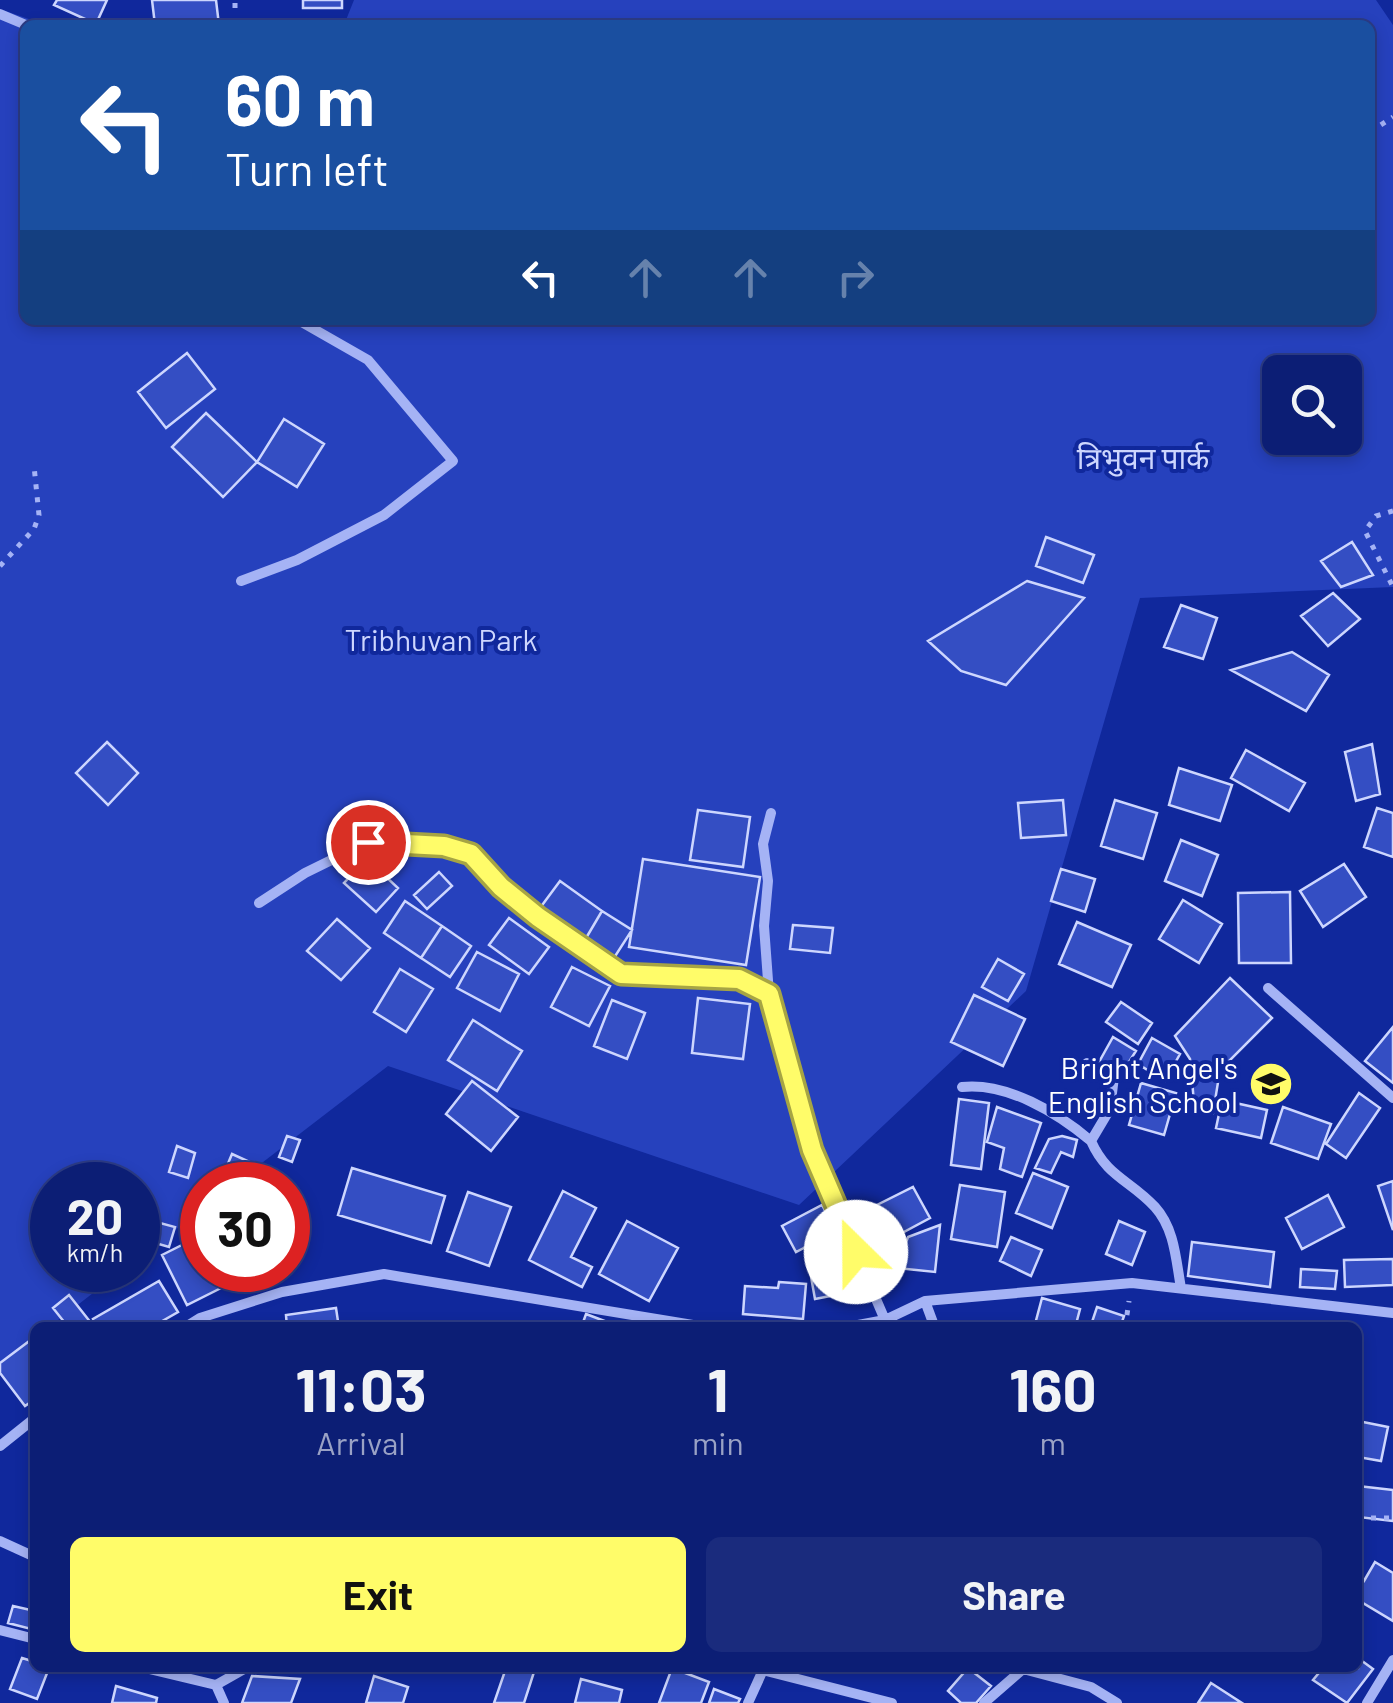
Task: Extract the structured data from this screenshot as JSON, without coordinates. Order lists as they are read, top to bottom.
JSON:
{
  "parks": ["त्रिभुवन पार्क", "Tribhuvan Park"],
  "places": {
    "school or university": ["Bright Angel's English School"]
  },
  "page": {
    "turn": ["60 m", "Turn left"],
    "speed": "20 km/h",
    "limit": "30",
    "eta": [
      "11:03",
      "Arrival",
      "1",
      "min",
      "160",
      "m"
    ],
    "buttons": ["Exit", "Share"]
  }
}
